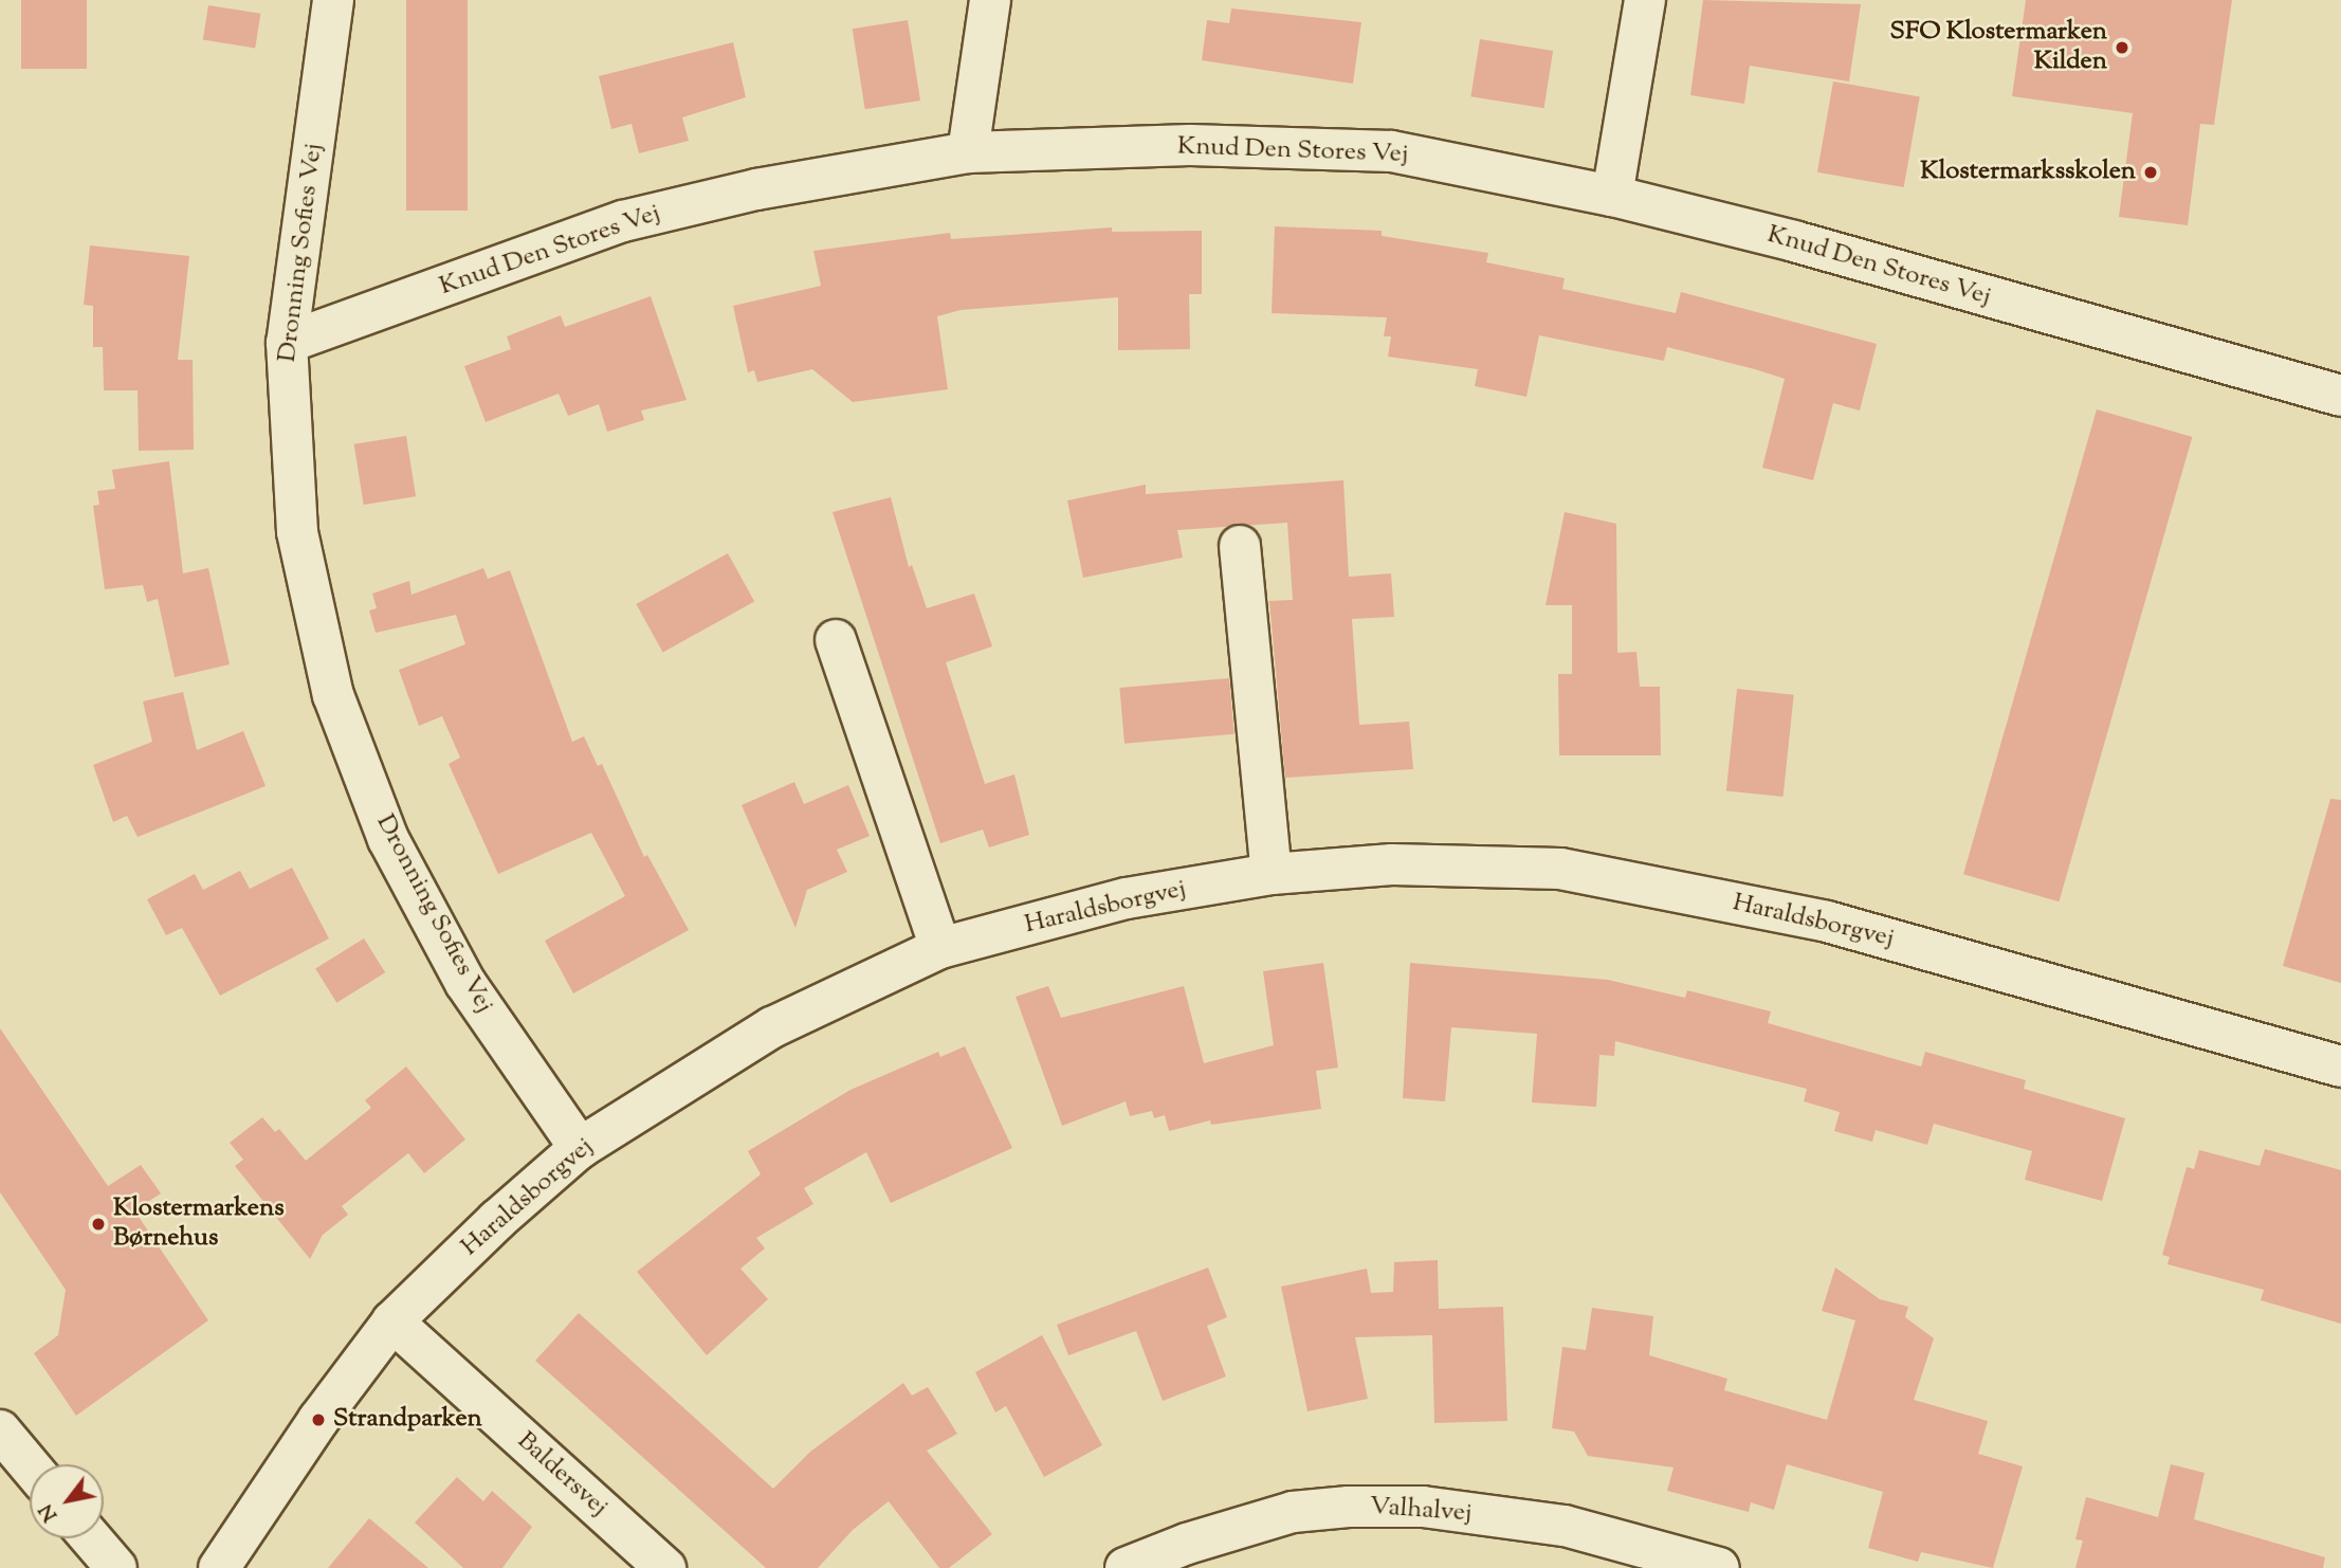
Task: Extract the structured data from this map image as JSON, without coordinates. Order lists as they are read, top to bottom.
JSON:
{
  "streets": {
    "street": [
      "Knud Den Stores Vej",
      "Dronning Sofies Vej",
      "Haraldsborgvej",
      "Baldersvej",
      "Valhalvej"
    ]
  },
  "crossings": [
    ["Knud Den Stores Vej", "Dronning Sofies Vej"],
    ["Dronning Sofies Vej", "Haraldsborgvej"],
    ["Haraldsborgvej", "Baldersvej"]
  ],
  "places": [
    "SFO Klostermarken Kilden",
    "Klostermarksskolen",
    "Klostermarkens Børnehus",
    "Strandparken"
  ],
  "north": "bottom left"
}
